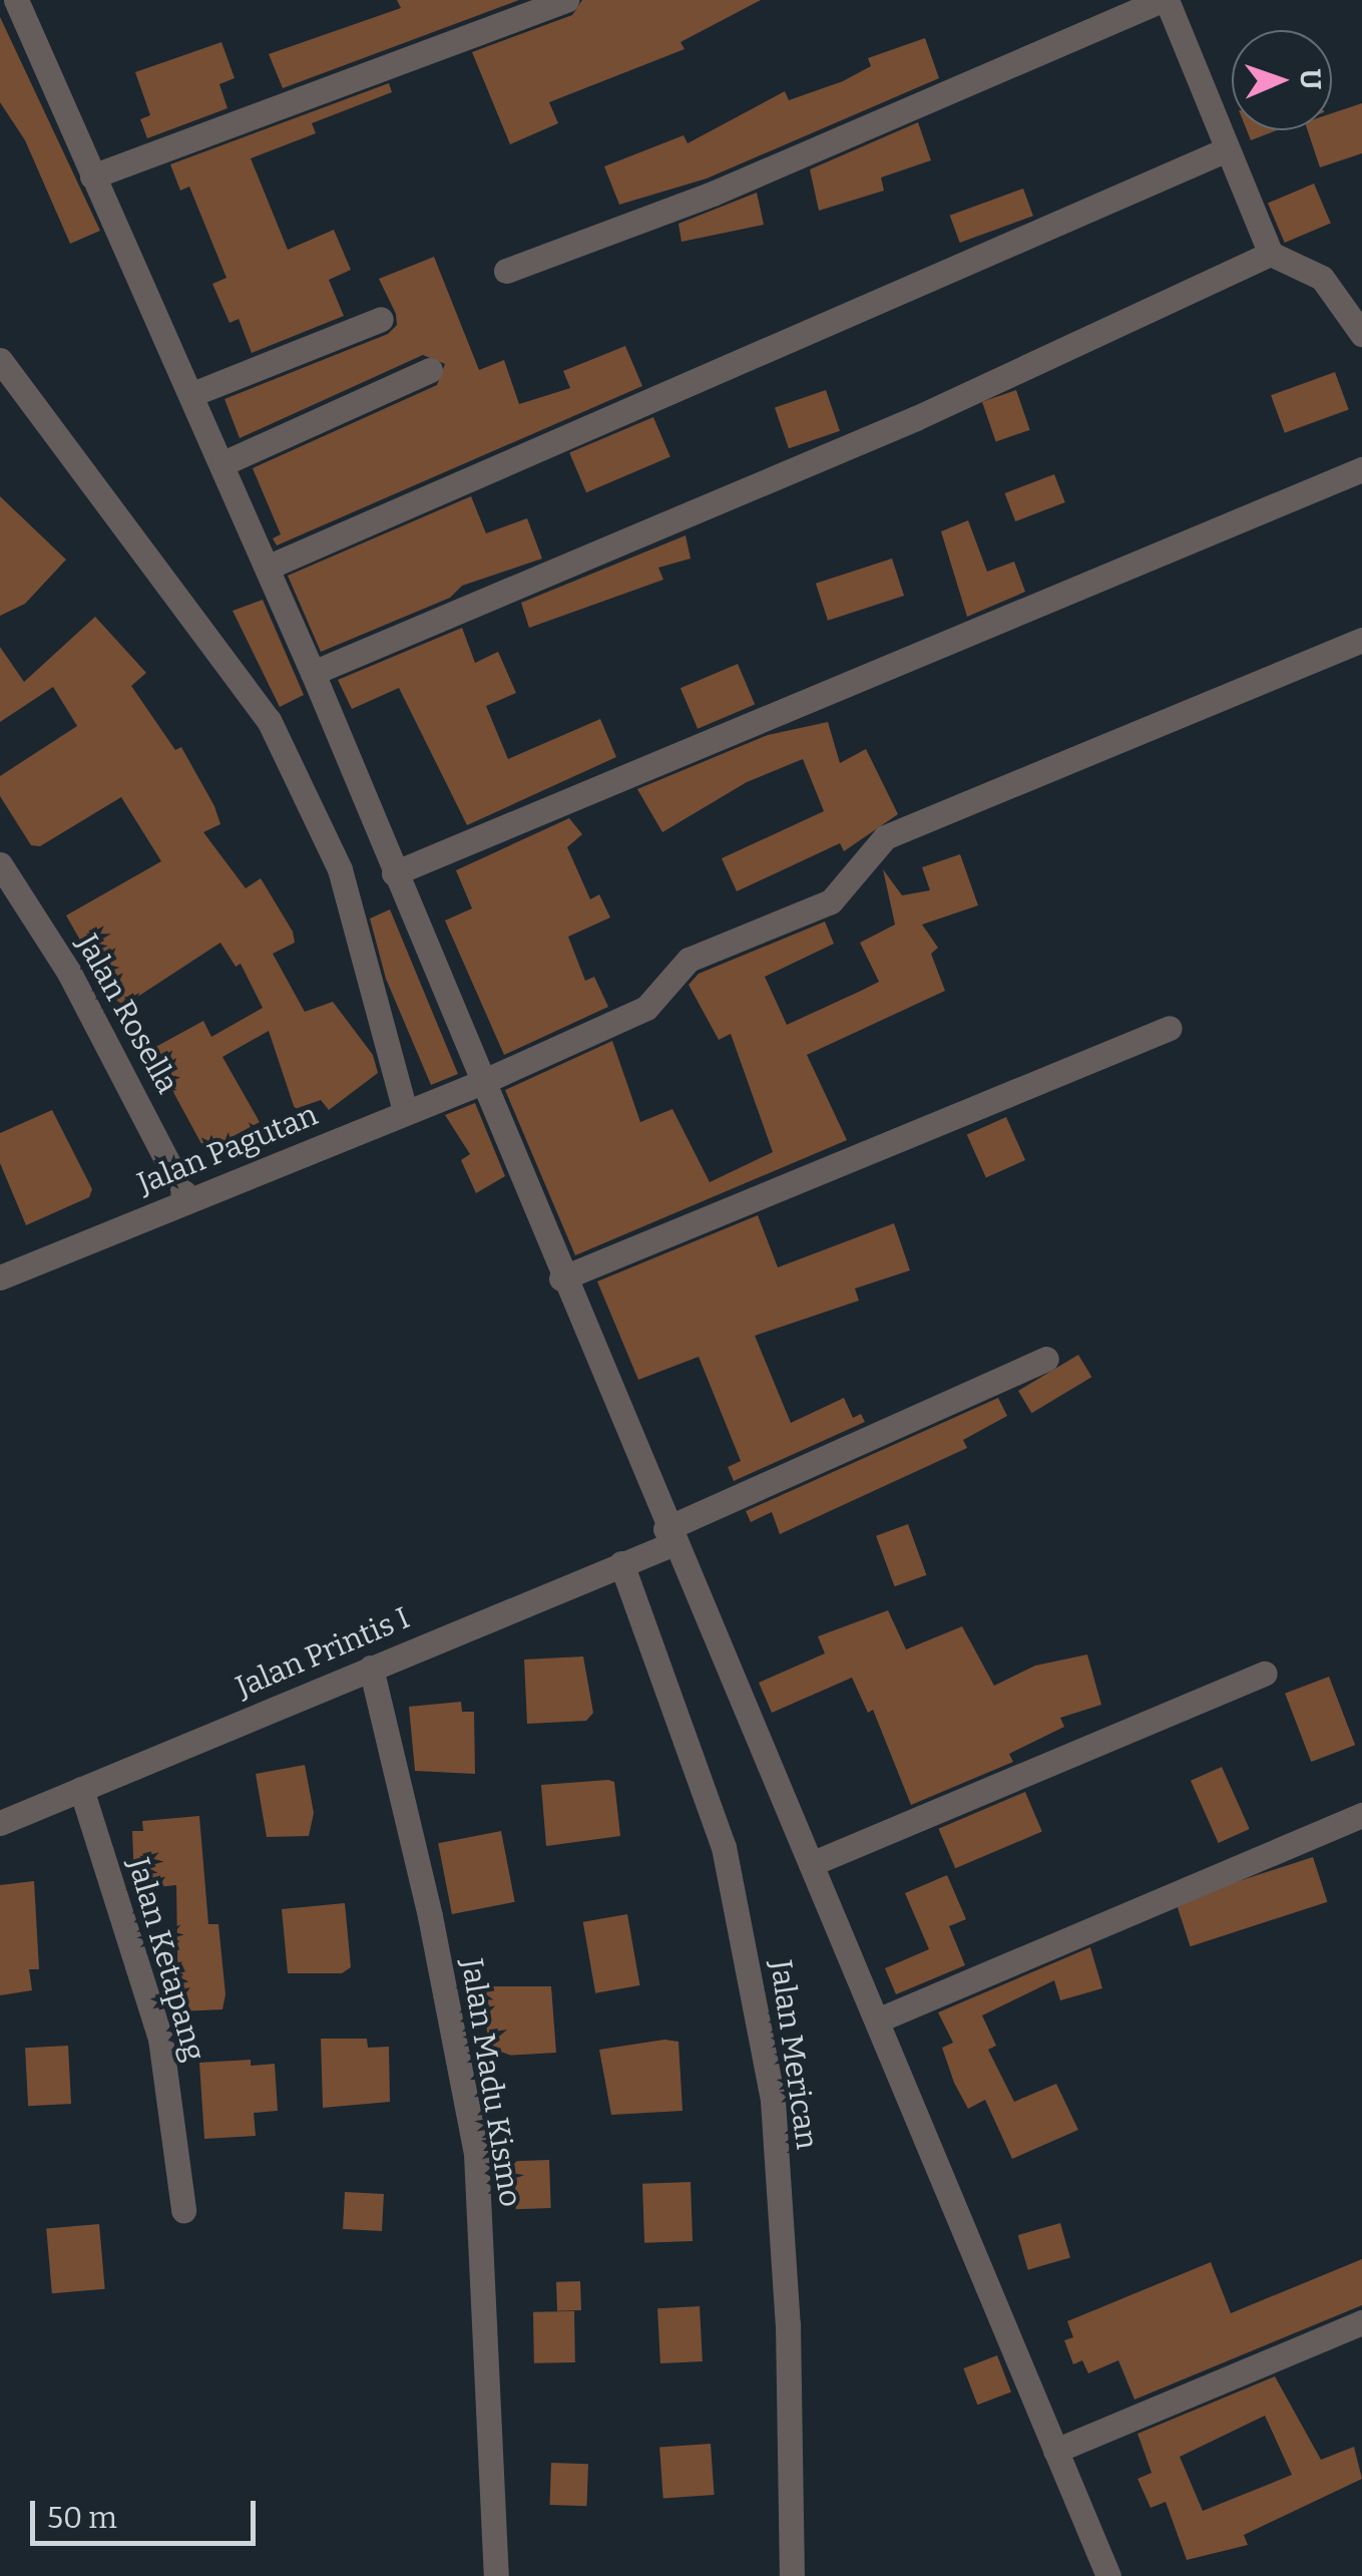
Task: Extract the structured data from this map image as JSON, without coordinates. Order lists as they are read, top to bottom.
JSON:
{
  "streets": {
    "street": [
      "Jalan Rosella",
      "Jalan Pagutan",
      "Jalan Printis I",
      "Jalan Ketapang",
      "Jalan Merican",
      "Jalan Madu Kismo"
    ]
  },
  "crossings": [
    ["Jalan Rosella", "Jalan Pagutan"],
    ["Jalan Printis I", "Jalan Ketapang"],
    ["Jalan Printis I", "Jalan Merican"],
    ["Jalan Printis I", "Jalan Madu Kismo"]
  ],
  "scale_bar": "50 m",
  "north": "right"
}
